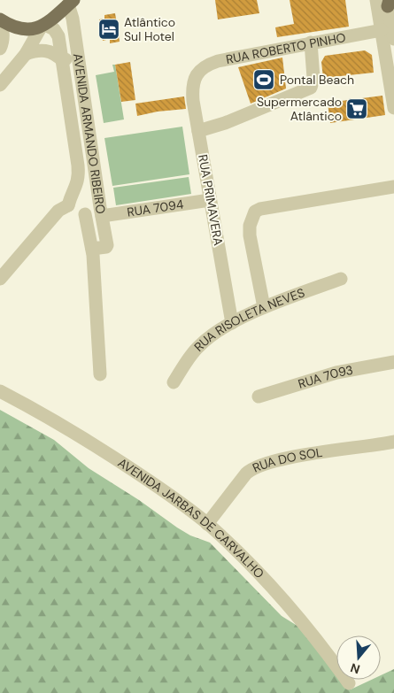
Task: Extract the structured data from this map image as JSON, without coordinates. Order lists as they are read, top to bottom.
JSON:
{
  "streets": {
    "street": [
      "RUA ROBERTO PINHO",
      "AVENIDA ARMANDO RIBEIRO",
      "RUA PRIMAVERA",
      "RUA 7094",
      "RUA RISOLETA NEVES",
      "RUA 7093",
      "RUA DO SOL",
      "AVENIDA JARBAS DE CARVALHO"
    ]
  },
  "crossings": [
    ["RUA ROBERTO PINHO", "RUA PRIMAVERA"],
    ["AVENIDA ARMANDO RIBEIRO", "RUA 7094"],
    ["RUA PRIMAVERA", "RUA 7094"],
    ["RUA PRIMAVERA", "RUA RISOLETA NEVES"],
    ["RUA DO SOL", "AVENIDA JARBAS DE CARVALHO"]
  ],
  "places": {
    "hotel": ["Atlântico Sul Hotel"],
    "sports": ["Pontal Beach"],
    "supermarket": ["Supermercado Atlântico"]
  },
  "north": "bottom"
}
